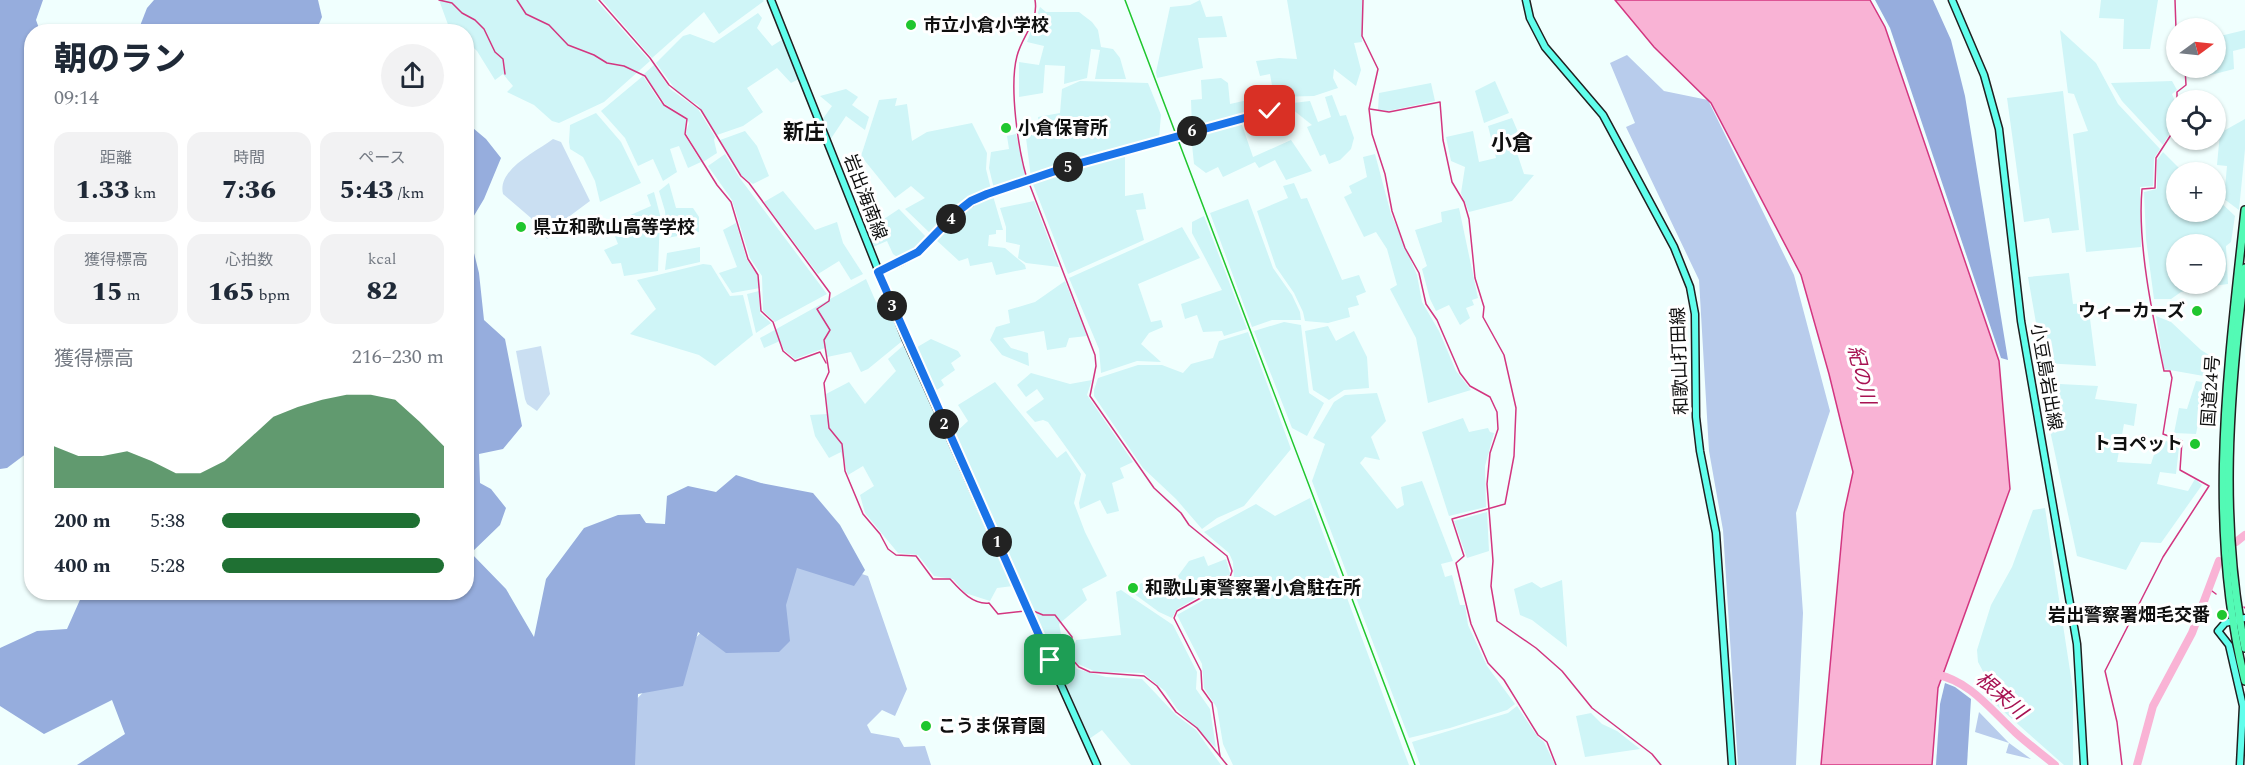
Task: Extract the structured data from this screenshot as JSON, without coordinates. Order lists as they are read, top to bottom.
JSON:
{
  "streets": {
    "highway": ["国道24号"],
    "main road": ["岩出海南線", "和歌山打田線", "小豆島岩出線"]
  },
  "districts": ["新庄", "小倉"],
  "water": ["紀の川", "根来川"],
  "places": [
    "市立小倉小学校",
    "小倉保育所",
    "県立和歌山高等学校",
    "ウィーカーズ",
    "トヨペット",
    "和歌山東警察署小倉駐在所",
    "岩出警察署畑毛交番",
    "こうま保育園"
  ],
  "north": "right",
  "page": {
    "map_buttons": ["+", "−"],
    "heading": ["朝のラン", "09:14"],
    "pins": [
      "6",
      "5",
      "4",
      "3",
      "2",
      "1"
    ],
    "stats": [
      ["距離", "1.33 km"],
      ["時間", "7:36"],
      ["ペース", "5:43 /km"],
      ["獲得標高", "15 m"],
      ["心拍数", "165 bpm"],
      ["kcal", "82"]
    ],
    "chart": ["獲得標高", "216–230 m"],
    "list": [
      {
        "name": "200 m",
        "note": "5:38"
      },
      {
        "name": "400 m",
        "note": "5:28"
      }
    ]
  }
}
